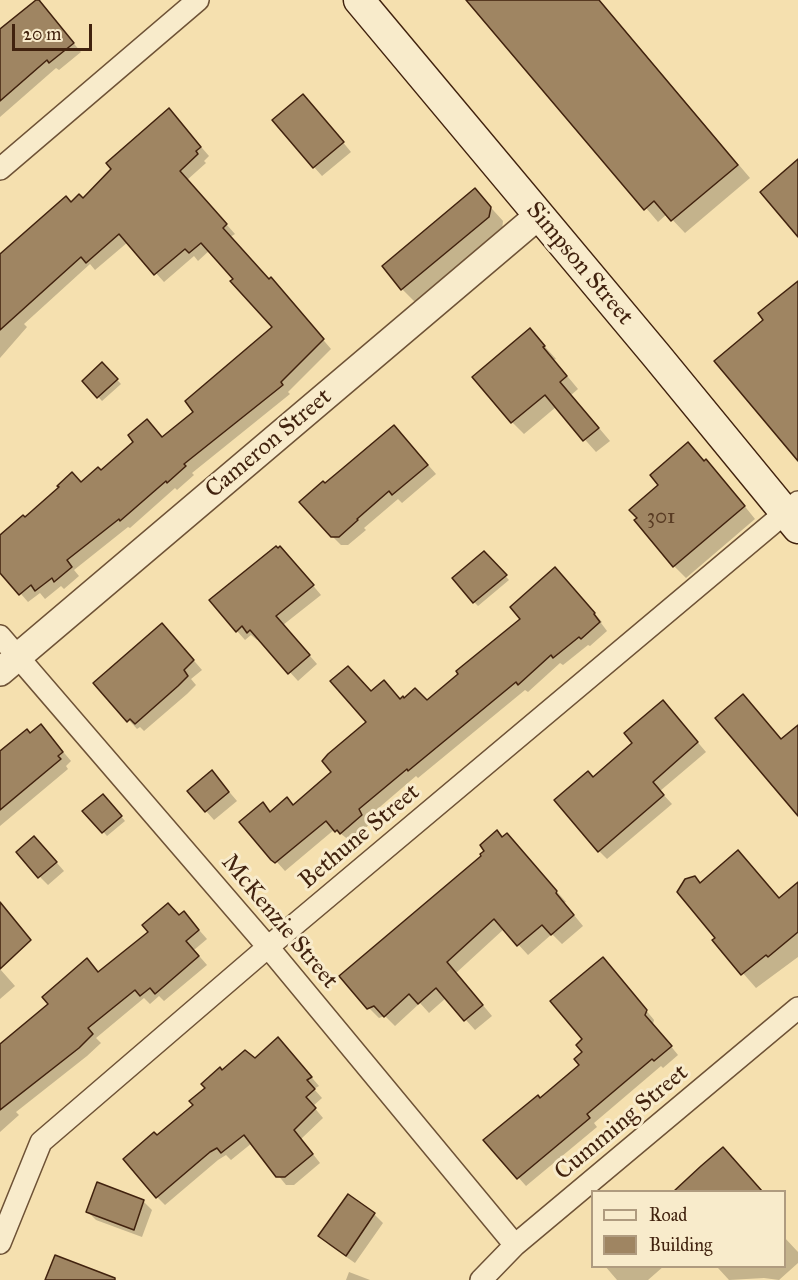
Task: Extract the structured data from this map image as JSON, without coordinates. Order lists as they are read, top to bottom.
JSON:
{
  "streets": {
    "main road": ["Simpson Street"],
    "street": [
      "Cameron Street",
      "Bethune Street",
      "McKenzie Street",
      "Cumming Street"
    ]
  },
  "crossings": [
    ["Simpson Street", "Cameron Street"],
    ["Simpson Street", "Bethune Street"],
    ["Cameron Street", "McKenzie Street"],
    ["Bethune Street", "McKenzie Street"],
    ["McKenzie Street", "Cumming Street"]
  ],
  "house_numbers": ["301"],
  "legend": ["Road", "Building"],
  "scale_bar": "20 m"
}
